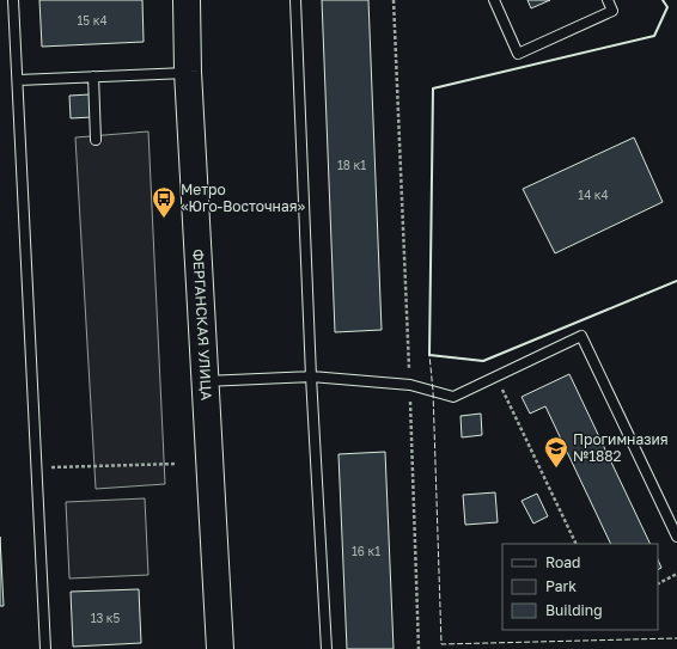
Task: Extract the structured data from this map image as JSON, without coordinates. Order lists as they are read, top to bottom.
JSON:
{
  "streets": {
    "street": ["ФЕРГАНСКАЯ УЛИЦА"]
  },
  "places": {
    "bus stop": ["Метро «Юго-Восточная»"],
    "school or university": ["Прогимназия №1882"]
  },
  "house_numbers": [
    "15 к4",
    "18 к1",
    "14 к4",
    "16 к1",
    "13 к5"
  ],
  "legend": ["Road", "Park", "Building"]
}
